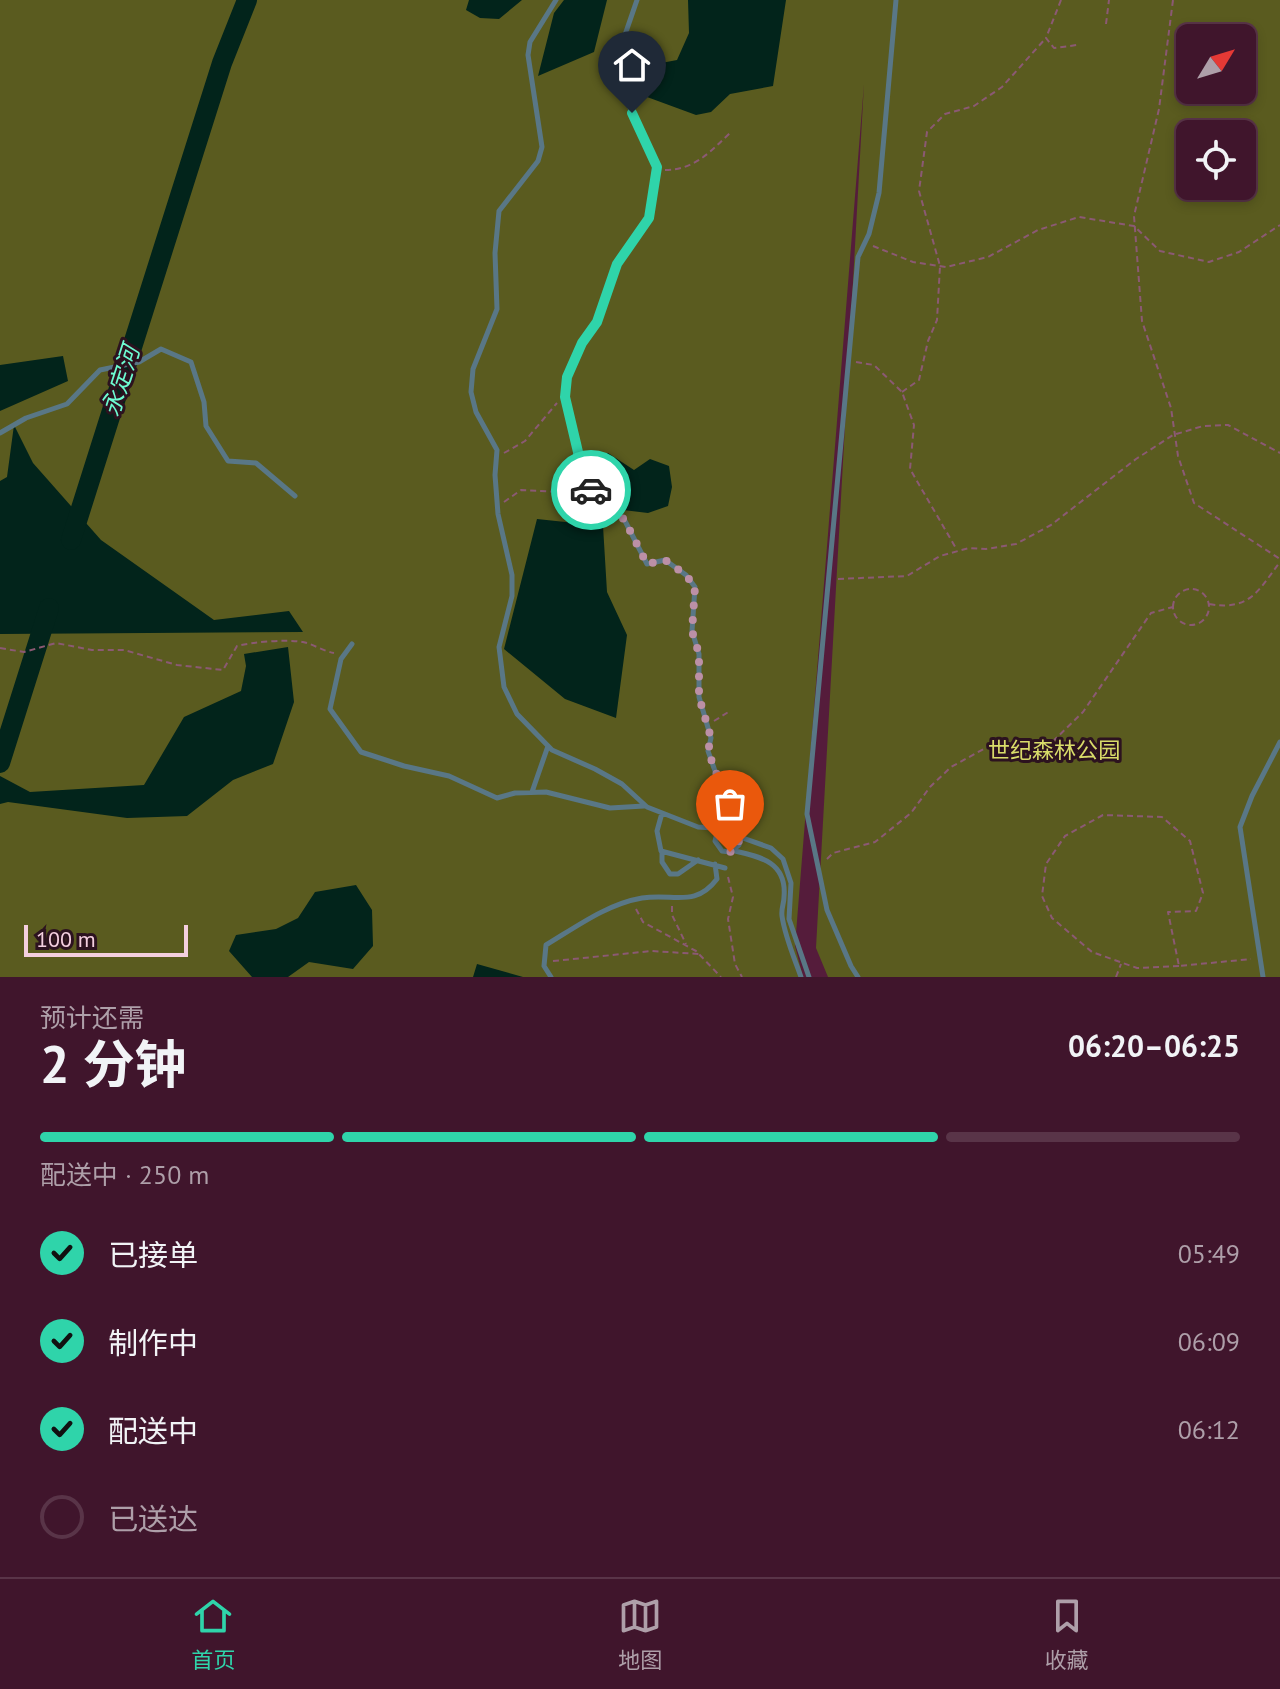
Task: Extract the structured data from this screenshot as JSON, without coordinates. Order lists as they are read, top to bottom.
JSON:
{
  "water": ["永定河"],
  "parks": ["世纪森林公园"],
  "scale_bar": "100 m",
  "north": "top right",
  "page": {
    "scale": "100 m",
    "heading": ["2 分钟", "预计还需", "06:20–06:25"],
    "bar": "配送中 · 250 m",
    "list": [
      ["已接单", "05:49"],
      ["制作中", "06:09"],
      ["配送中", "06:12"],
      "已送达"
    ],
    "tabs": ["首页", "地图", "收藏"]
  }
}
